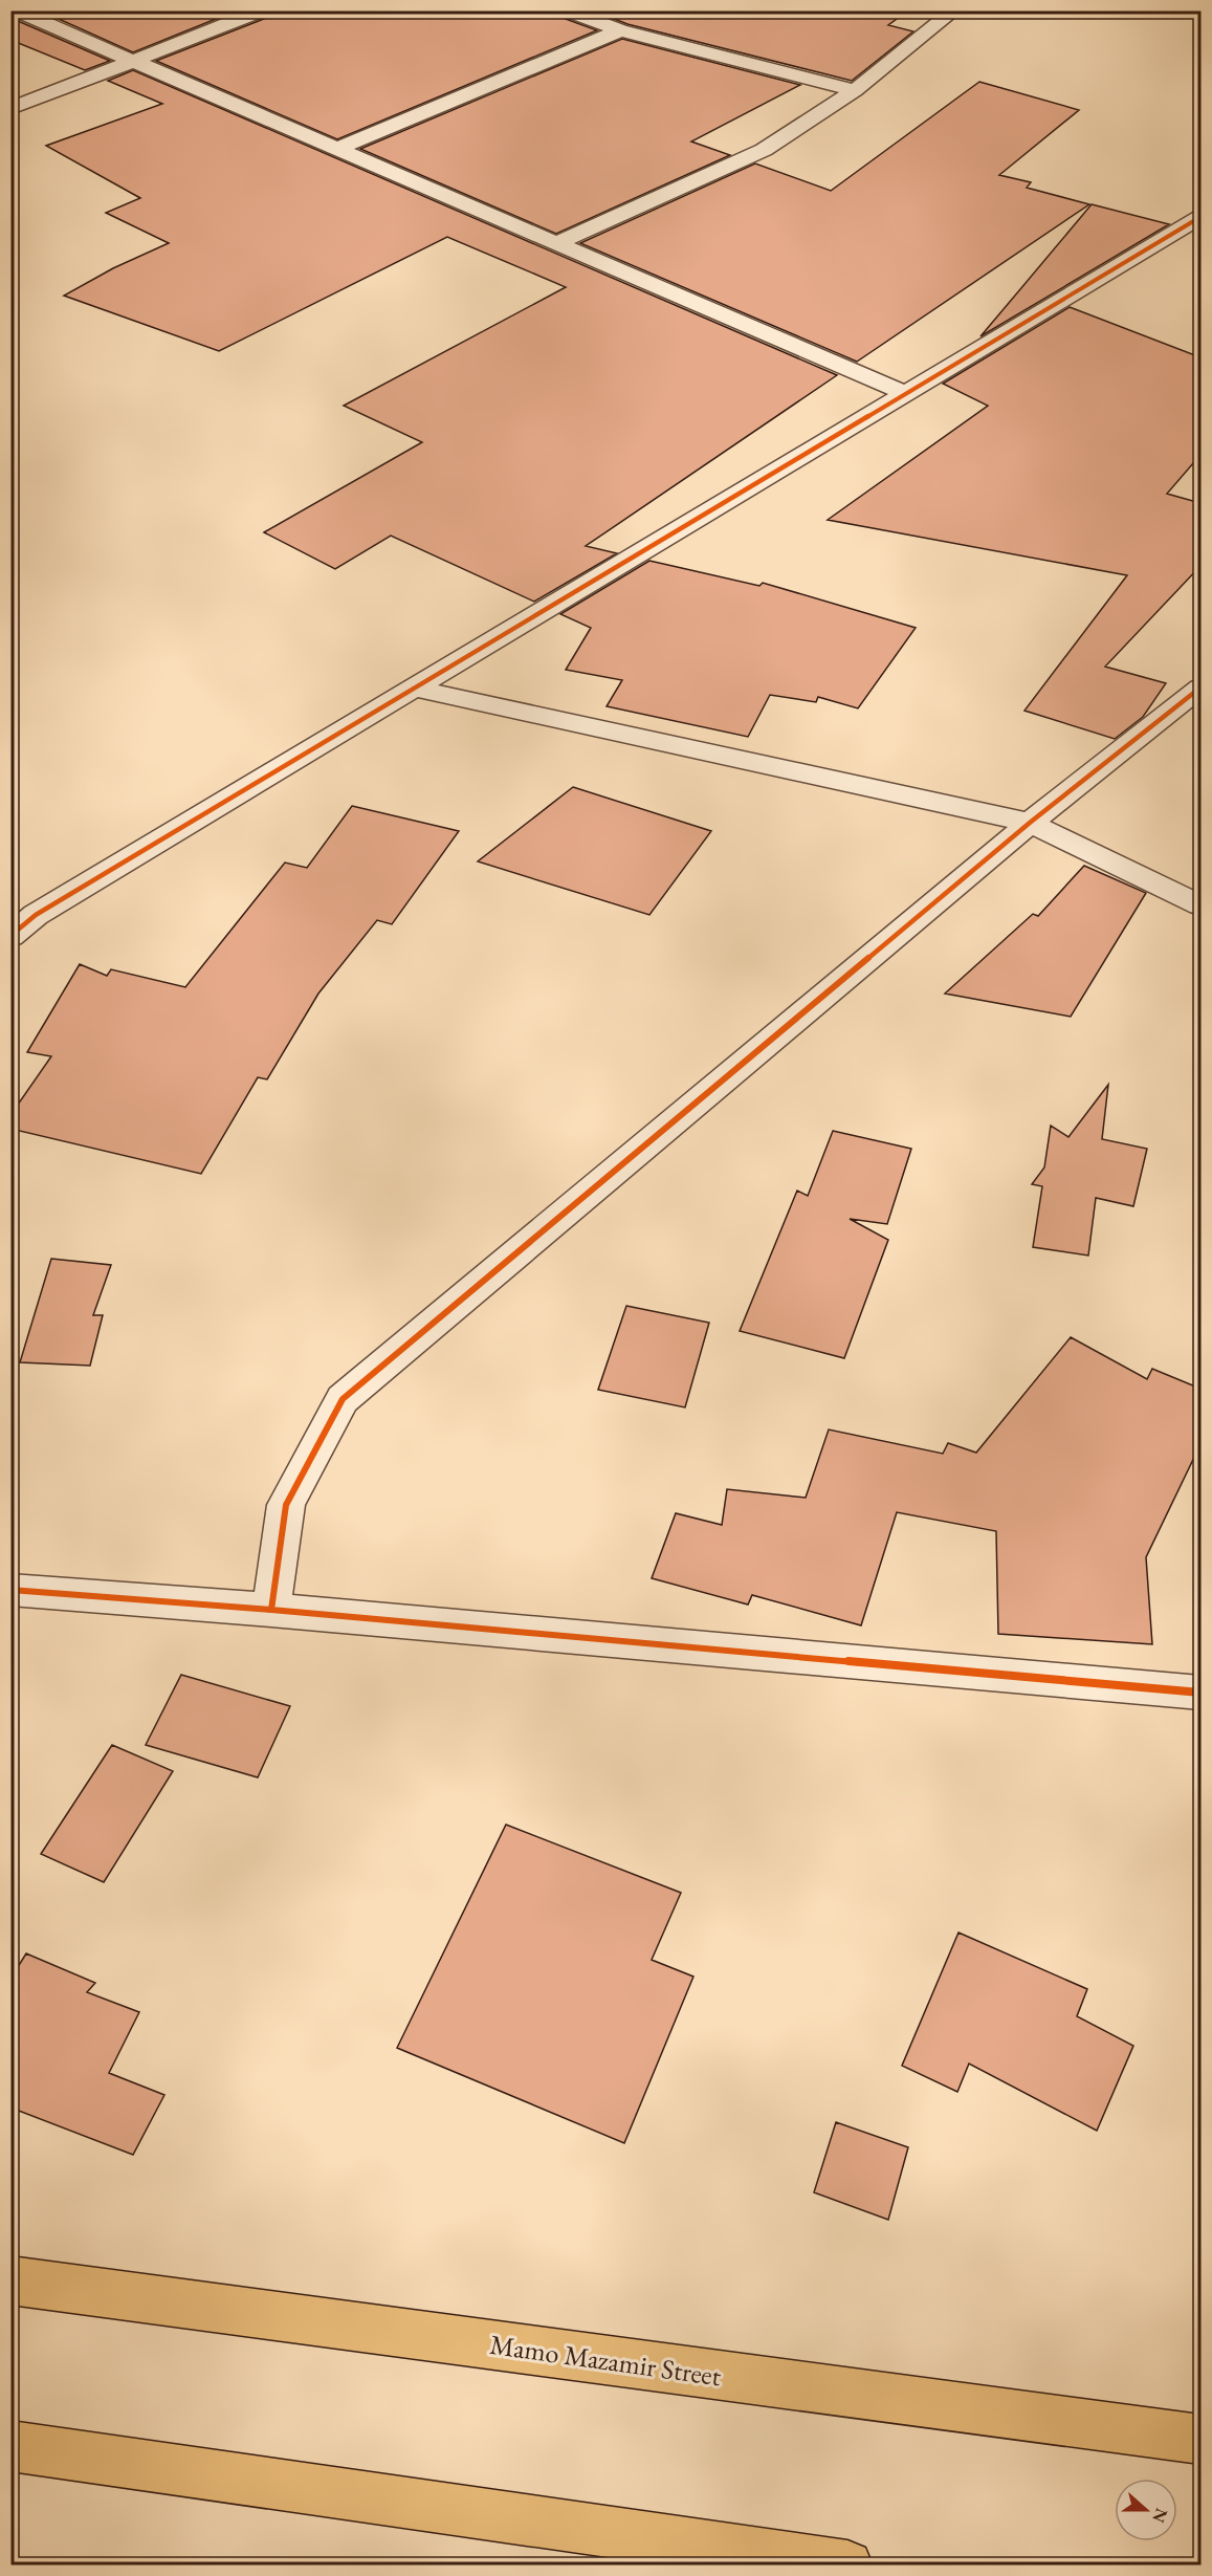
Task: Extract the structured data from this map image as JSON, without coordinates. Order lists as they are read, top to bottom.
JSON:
{
  "streets": {
    "main road": ["Mamo Mazamir Street"]
  },
  "north": "right"
}
